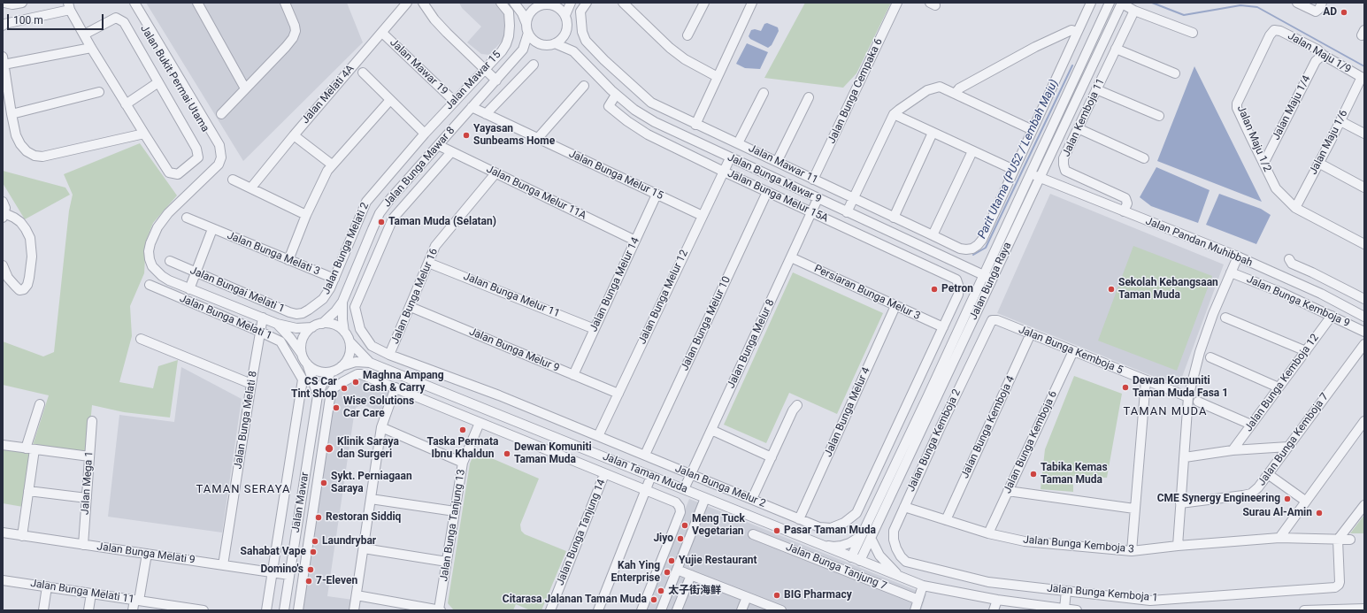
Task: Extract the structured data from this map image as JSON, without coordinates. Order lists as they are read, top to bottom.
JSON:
{
  "streets": {
    "street": [
      "Jalan Maju 1/9",
      "Jalan Mawar 19",
      "Jalan Bukit Permai Utama",
      "Jalan Mawar 15",
      "Jalan Bunga Cempaka 6",
      "Jalan Melati 4A",
      "Jalan Maju 1/4",
      "Jalan Kemboja 11",
      "Jalan Maju 1/2",
      "Jalan Maju 1/6",
      "Jalan Mawar 11",
      "Jalan Bunga Mawar 8",
      "Jalan Bunga Melur 15",
      "Jalan Bunga Mawar 9",
      "Jalan Bunga Melur 11A",
      "Jalan Bunga Melur 15A",
      "Jalan Pandan Muhibbah",
      "Jalan Bunga Melati 2",
      "Jalan Bunga Melati 3",
      "Jalan Bunga Raya",
      "Jalan Bunga Melur 14",
      "Jalan Bungai Melati 1",
      "Persiaran Bunga Melur 3",
      "Jalan Bunga Melur 11",
      "Jalan Bunga Melur 16",
      "Jalan Bunga Melur 12",
      "Jalan Bunga Kemboja 9",
      "Jalan Bunga Melati 1",
      "Jalan Bunga Melur 10",
      "Jalan Bunga Melur 8",
      "Jalan Bunga Melur 9",
      "Jalan Bunga Kemboja 5",
      "Jalan Bunga Kemboja 12",
      "Jalan Bunga Melur 4",
      "Jalan Bunga Melati 8",
      "Jalan Bunga Kemboja 4",
      "Jalan Bunga Kemboja 7",
      "Jalan Bunga Kemboja 2",
      "Jalan Bunga Kemboja 6",
      "Jalan Taman Muda",
      "Jalan Mega 1",
      "Jalan Bunga Melur 2",
      "Jalan Mawar",
      "Jalan Bunga Tanjung 13",
      "Jalan Bunga Tanjung 14",
      "Jalan Bunga Kemboja 3",
      "Jalan Bunga Melati 9",
      "Jalan Bunga Tanjung 7",
      "Jalan Bunga Melati 11",
      "Jalan Bunga Kemboja 1"
    ]
  },
  "crossings": [
    ["Jalan Maju 1/9", "Jalan Maju 1/4"],
    ["Jalan Maju 1/9", "Jalan Maju 1/2"],
    ["Jalan Maju 1/9", "Jalan Maju 1/6"],
    ["Jalan Mawar 19", "Jalan Mawar 15"],
    ["Jalan Mawar 19", "Jalan Melati 4A"],
    ["Jalan Mawar 15", "Jalan Bunga Melati 2"],
    ["Jalan Bunga Cempaka 6", "Jalan Mawar 11"],
    ["Jalan Maju 1/4", "Jalan Maju 1/2"],
    ["Jalan Kemboja 11", "Jalan Pandan Muhibbah"],
    ["Jalan Kemboja 11", "Jalan Bunga Raya"],
    ["Jalan Maju 1/2", "Jalan Maju 1/6"],
    ["Jalan Bunga Mawar 8", "Jalan Bunga Melur 15"],
    ["Jalan Bunga Mawar 8", "Jalan Bunga Mawar 9"],
    ["Jalan Bunga Mawar 8", "Jalan Bunga Melur 11A"],
    ["Jalan Bunga Mawar 8", "Jalan Taman Muda"],
    ["Jalan Bunga Mawar 8", "Jalan Mawar"],
    ["Jalan Bunga Melur 15", "Jalan Bunga Melur 14"],
    ["Jalan Bunga Melur 15", "Jalan Bunga Melur 12"],
    ["Jalan Bunga Mawar 9", "Jalan Bunga Melur 15A"],
    ["Jalan Bunga Mawar 9", "Jalan Bunga Raya"],
    ["Jalan Bunga Mawar 9", "Jalan Bunga Melur 12"],
    ["Jalan Bunga Mawar 9", "Jalan Bunga Melur 8"],
    ["Jalan Bunga Melur 11A", "Jalan Bunga Melur 14"],
    ["Jalan Bunga Melur 11A", "Jalan Bunga Melur 16"],
    ["Jalan Bunga Melur 11A", "Jalan Bunga Melur 2"],
    ["Jalan Bunga Melur 15A", "Jalan Bunga Melur 12"],
    ["Jalan Bunga Melur 15A", "Jalan Bunga Melur 10"],
    ["Jalan Bunga Melur 15A", "Jalan Bunga Melur 8"],
    ["Jalan Bunga Melur 15A", "Jalan Bunga Melur 2"],
    ["Jalan Pandan Muhibbah", "Jalan Bunga Raya"],
    ["Jalan Bunga Melati 2", "Jalan Bunga Melati 3"],
    ["Jalan Bunga Melati 2", "Jalan Bungai Melati 1"],
    ["Jalan Bunga Raya", "Jalan Taman Muda"],
    ["Jalan Bunga Melur 14", "Jalan Bunga Melur 11"],
    ["Jalan Bunga Melur 14", "Jalan Bunga Melur 9"],
    ["Persiaran Bunga Melur 3", "Jalan Bunga Melur 8"],
    ["Persiaran Bunga Melur 3", "Jalan Bunga Melur 4"],
    ["Persiaran Bunga Melur 3", "Jalan Bunga Melur 2"],
    ["Jalan Bunga Melur 11", "Jalan Bunga Melur 16"],
    ["Jalan Bunga Melur 16", "Jalan Bunga Melur 9"],
    ["Jalan Bunga Melur 16", "Jalan Bunga Melur 2"],
    ["Jalan Bunga Melur 12", "Jalan Bunga Melur 9"],
    ["Jalan Bunga Melur 12", "Jalan Bunga Melur 2"],
    ["Jalan Bunga Kemboja 9", "Jalan Bunga Kemboja 12"],
    ["Jalan Bunga Melati 1", "Jalan Bunga Melati 8"],
    ["Jalan Bunga Melati 1", "Jalan Bunga Melati 9"],
    ["Jalan Bunga Melur 10", "Jalan Bunga Melur 2"],
    ["Jalan Bunga Melur 8", "Jalan Taman Muda"],
    ["Jalan Bunga Melur 8", "Jalan Bunga Melur 2"],
    ["Jalan Bunga Kemboja 5", "Jalan Bunga Kemboja 4"],
    ["Jalan Bunga Kemboja 5", "Jalan Bunga Kemboja 2"],
    ["Jalan Bunga Kemboja 5", "Jalan Bunga Kemboja 6"],
    ["Jalan Bunga Melur 4", "Jalan Bunga Melur 2"],
    ["Jalan Bunga Melati 8", "Jalan Bunga Melati 9"],
    ["Jalan Bunga Kemboja 4", "Jalan Bunga Kemboja 3"],
    ["Jalan Bunga Kemboja 2", "Jalan Bunga Kemboja 3"],
    ["Jalan Bunga Kemboja 2", "Jalan Bunga Kemboja 1"],
    ["Jalan Bunga Kemboja 6", "Jalan Bunga Kemboja 3"],
    ["Jalan Taman Muda", "Jalan Mawar"],
    ["Jalan Mega 1", "Jalan Bunga Melati 9"],
    ["Jalan Mawar", "Jalan Bunga Melati 9"],
    ["Jalan Bunga Kemboja 3", "Jalan Bunga Kemboja 1"]
  ],
  "districts": ["TAMAN MUDA", "TAMAN SERAYA"],
  "water": ["Parit Utama (PU52 / Lembah Maju)"],
  "places": [
    "AD",
    "Yayasan Sunbeams Home",
    "Taman Muda (Selatan)",
    "Petron",
    "Sekolah Kebangsaan Taman Muda",
    "Maghna Ampang Cash & Carry",
    "Dewan Komuniti Taman Muda Fasa 1",
    "CS Car Tint Shop",
    "Wise Solutions Car Care",
    "Taska Permata Ibnu Khaldun",
    "Klinik Saraya dan Surgeri",
    "Dewan Komuniti Taman Muda",
    "Tabika Kemas Taman Muda",
    "Sykt. Perniagaan Saraya",
    "CME Synergy Engineering",
    "Surau Al-Amin",
    "Restoran Siddiq",
    "Meng Tuck Vegetarian",
    "Pasar Taman Muda",
    "Jiyo",
    "Laundrybar",
    "Sahabat Vape",
    "Yujie Restaurant",
    "Domino's",
    "Kah Ying Enterprise",
    "7-Eleven",
    "太子街海鲜",
    "BIG Pharmacy",
    "Citarasa Jalanan Taman Muda"
  ],
  "scale_bar": "100 m"
}
